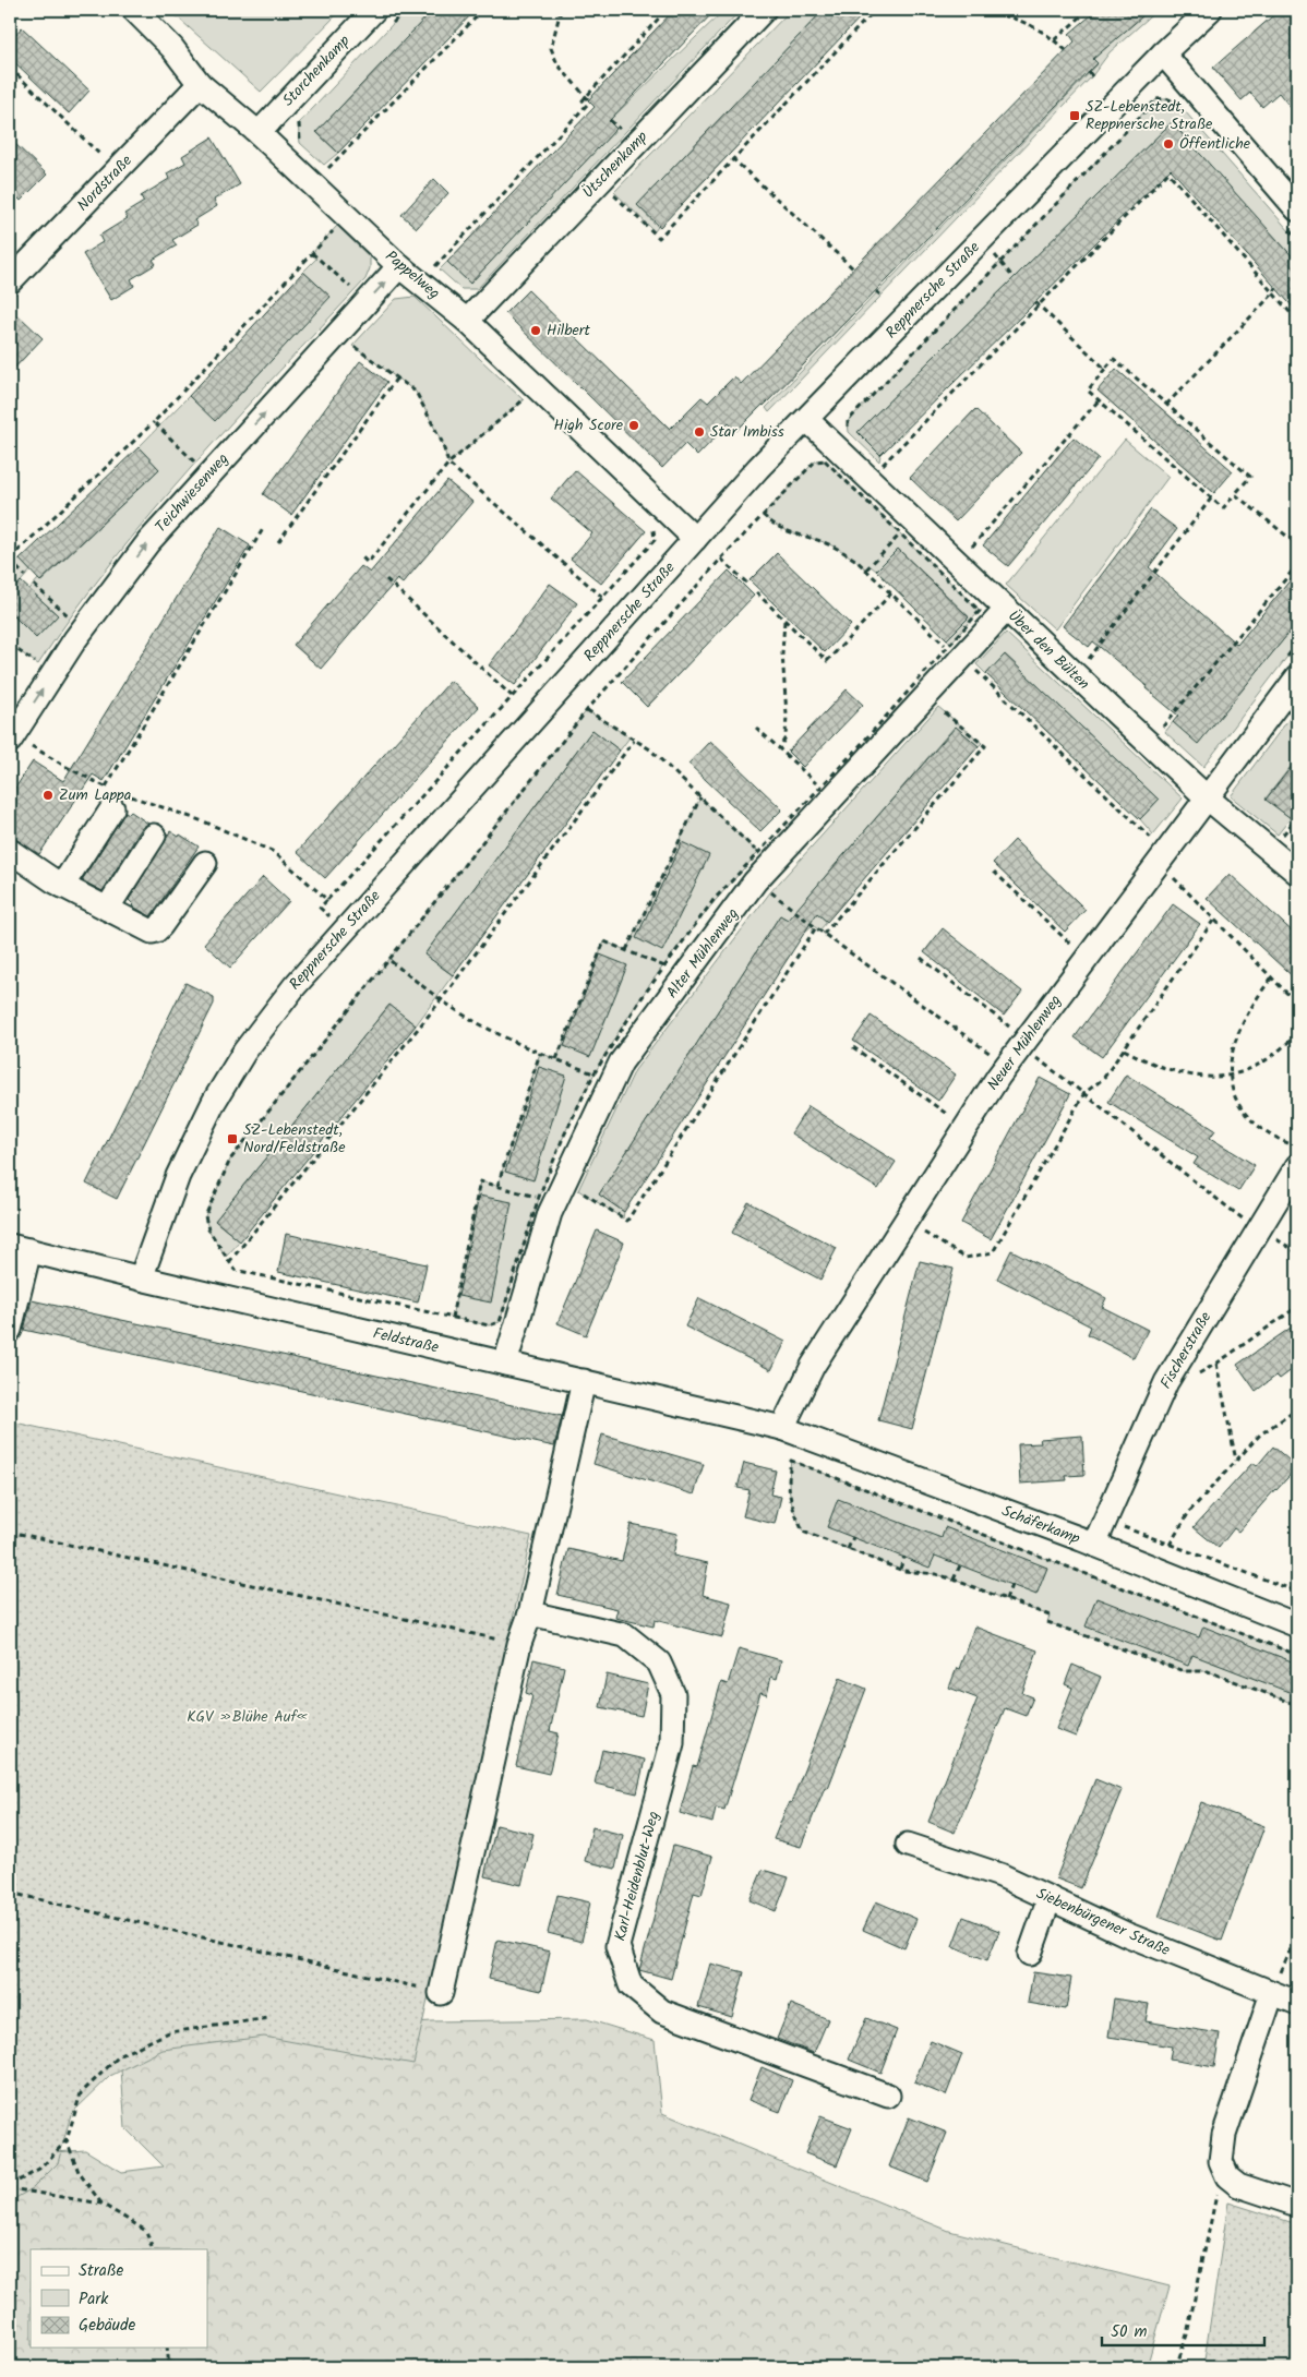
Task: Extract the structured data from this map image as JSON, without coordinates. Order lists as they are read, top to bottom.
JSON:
{
  "streets": {
    "street": [
      "Storchenkamp",
      "Ütschenkamp",
      "Nordstraße",
      "Pappelweg",
      "Reppnersche Straße",
      "Teichwiesenweg",
      "Über den Bülten",
      "Alter Mühlenweg",
      "Neuer Mühlenweg",
      "Feldstraße",
      "Fischerstraße",
      "Schäferkamp",
      "Karl-Heidenblut-Weg",
      "Siebenbürgener Straße"
    ]
  },
  "crossings": [
    ["Storchenkamp", "Pappelweg"],
    ["Ütschenkamp", "Pappelweg"],
    ["Nordstraße", "Pappelweg"],
    ["Pappelweg", "Reppnersche Straße"],
    ["Pappelweg", "Teichwiesenweg"],
    ["Reppnersche Straße", "Über den Bülten"],
    ["Reppnersche Straße", "Feldstraße"],
    ["Über den Bülten", "Alter Mühlenweg"],
    ["Über den Bülten", "Neuer Mühlenweg"],
    ["Alter Mühlenweg", "Feldstraße"],
    ["Neuer Mühlenweg", "Feldstraße"],
    ["Neuer Mühlenweg", "Schäferkamp"],
    ["Feldstraße", "Schäferkamp"],
    ["Fischerstraße", "Schäferkamp"]
  ],
  "one_way": ["Teichwiesenweg"],
  "parks": ["KGV »Blühe Auf«"],
  "places": {
    "transit": ["SZ-Lebenstedt, Reppnersche Straße", "SZ-Lebenstedt, Nord/Feldstraße"],
    "other": [
      "Öffentliche",
      "Hilbert",
      "High Score",
      "Star Imbiss",
      "Zum Lappa"
    ]
  },
  "legend": ["Straße", "Park", "Gebäude"],
  "scale_bar": "50 m"
}
